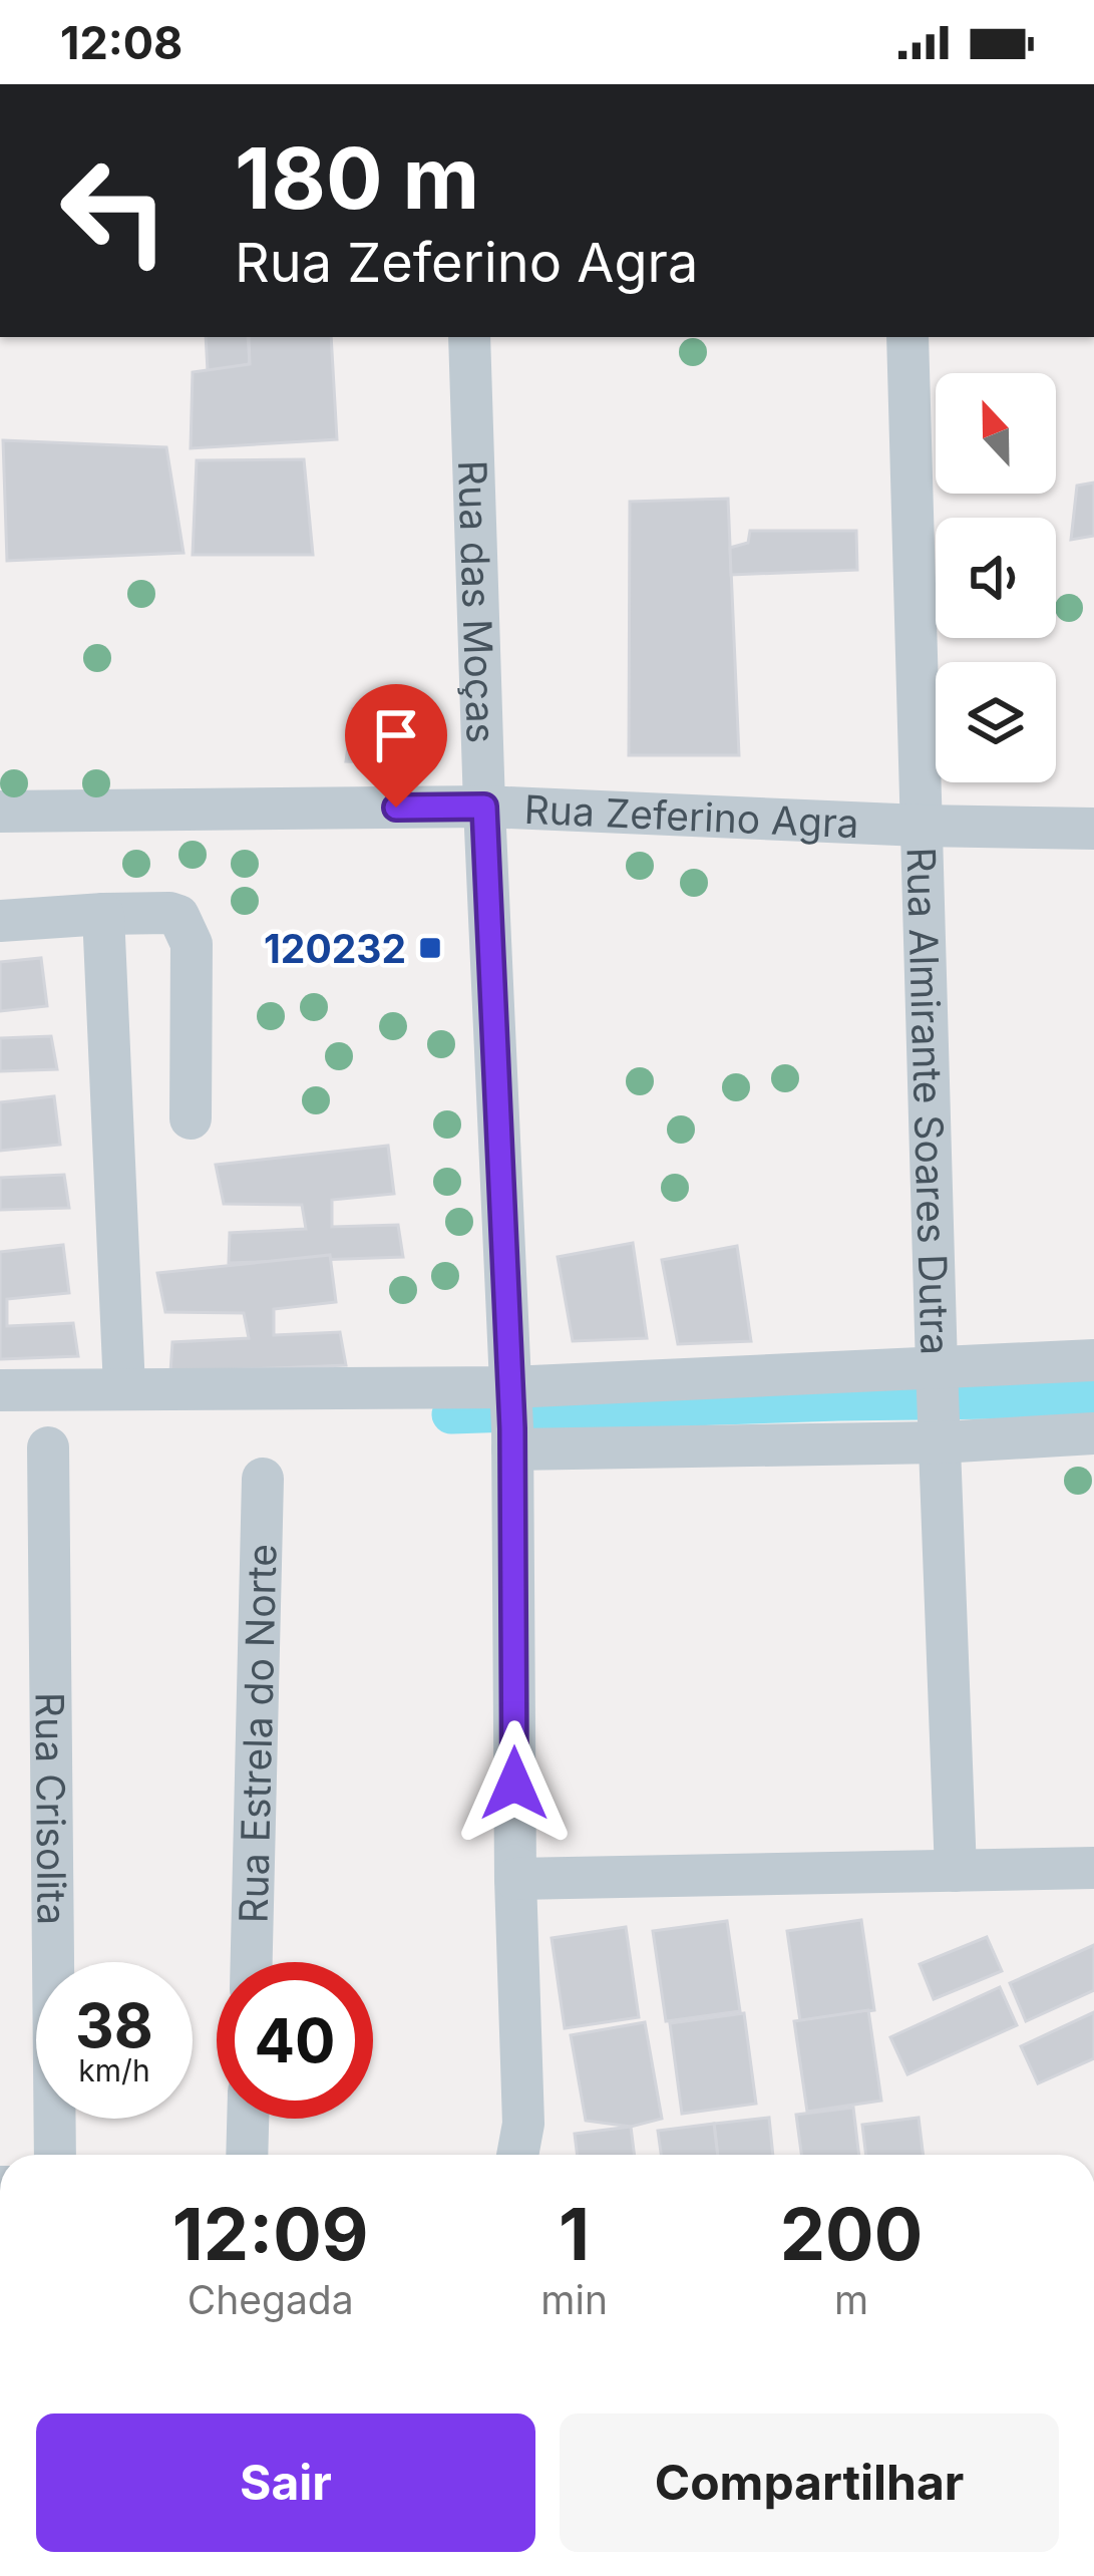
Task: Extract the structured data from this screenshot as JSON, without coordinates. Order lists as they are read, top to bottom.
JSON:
{
  "streets": {
    "street": [
      "Rua das Moças",
      "Rua Zeferino Agra",
      "Rua Almirante Soares Dutra",
      "Rua Estrela do Norte",
      "Rua Crisolita"
    ]
  },
  "crossings": [
    ["Rua das Moças", "Rua Zeferino Agra"],
    ["Rua Zeferino Agra", "Rua Almirante Soares Dutra"]
  ],
  "places": {
    "transit": ["120232"]
  },
  "north": "top",
  "page": {
    "status": "12:08",
    "turn": ["180 m", "Rua Zeferino Agra"],
    "speed": "38 km/h",
    "limit": "40",
    "eta": [
      "12:09",
      "Chegada",
      "1",
      "min",
      "200",
      "m"
    ],
    "buttons": ["Sair", "Compartilhar"]
  }
}
